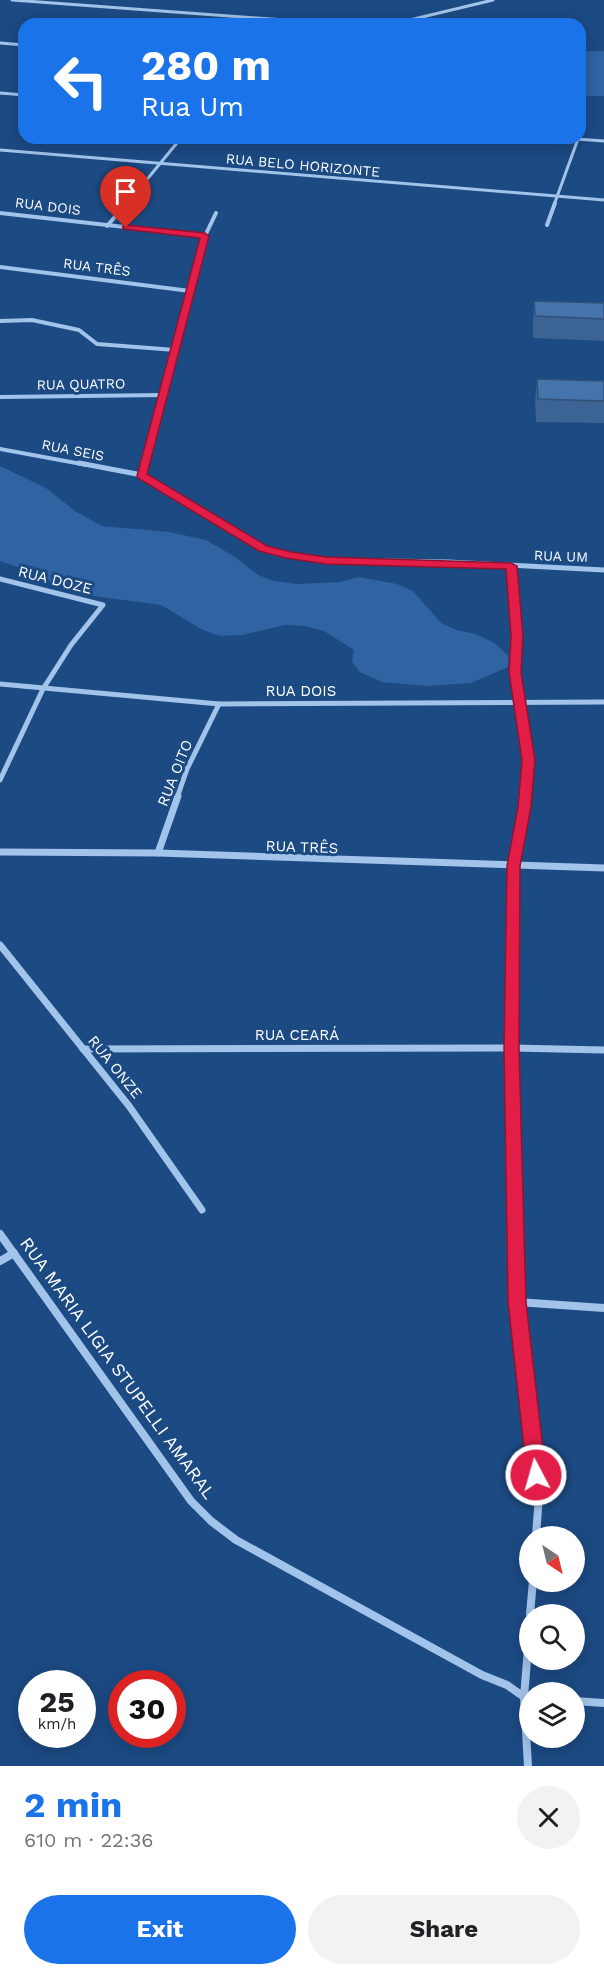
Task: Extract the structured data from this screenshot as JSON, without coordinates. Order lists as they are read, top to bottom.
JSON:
{
  "streets": {
    "street": [
      "RUA BELO HORIZONTE",
      "RUA DOIS",
      "RUA TRÊS",
      "RUA QUATRO",
      "RUA SEIS",
      "RUA UM",
      "RUA DOZE",
      "RUA OITO",
      "RUA CEARÁ",
      "RUA ONZE",
      "RUA MARIA LIGIA STUPELLI AMARAL"
    ]
  },
  "crossings": [
    ["RUA DOIS", "RUA DOZE"],
    ["RUA DOIS", "RUA OITO"],
    ["RUA TRÊS", "RUA OITO"],
    ["RUA SEIS", "RUA UM"],
    ["RUA CEARÁ", "RUA ONZE"]
  ],
  "north": "bottom right",
  "page": {
    "turn": ["280 m", "Rua Um"],
    "speed": "25 km/h",
    "limit": "30",
    "heading": ["2 min", "610 m · 22:36"],
    "buttons": ["Exit", "Share"]
  }
}
